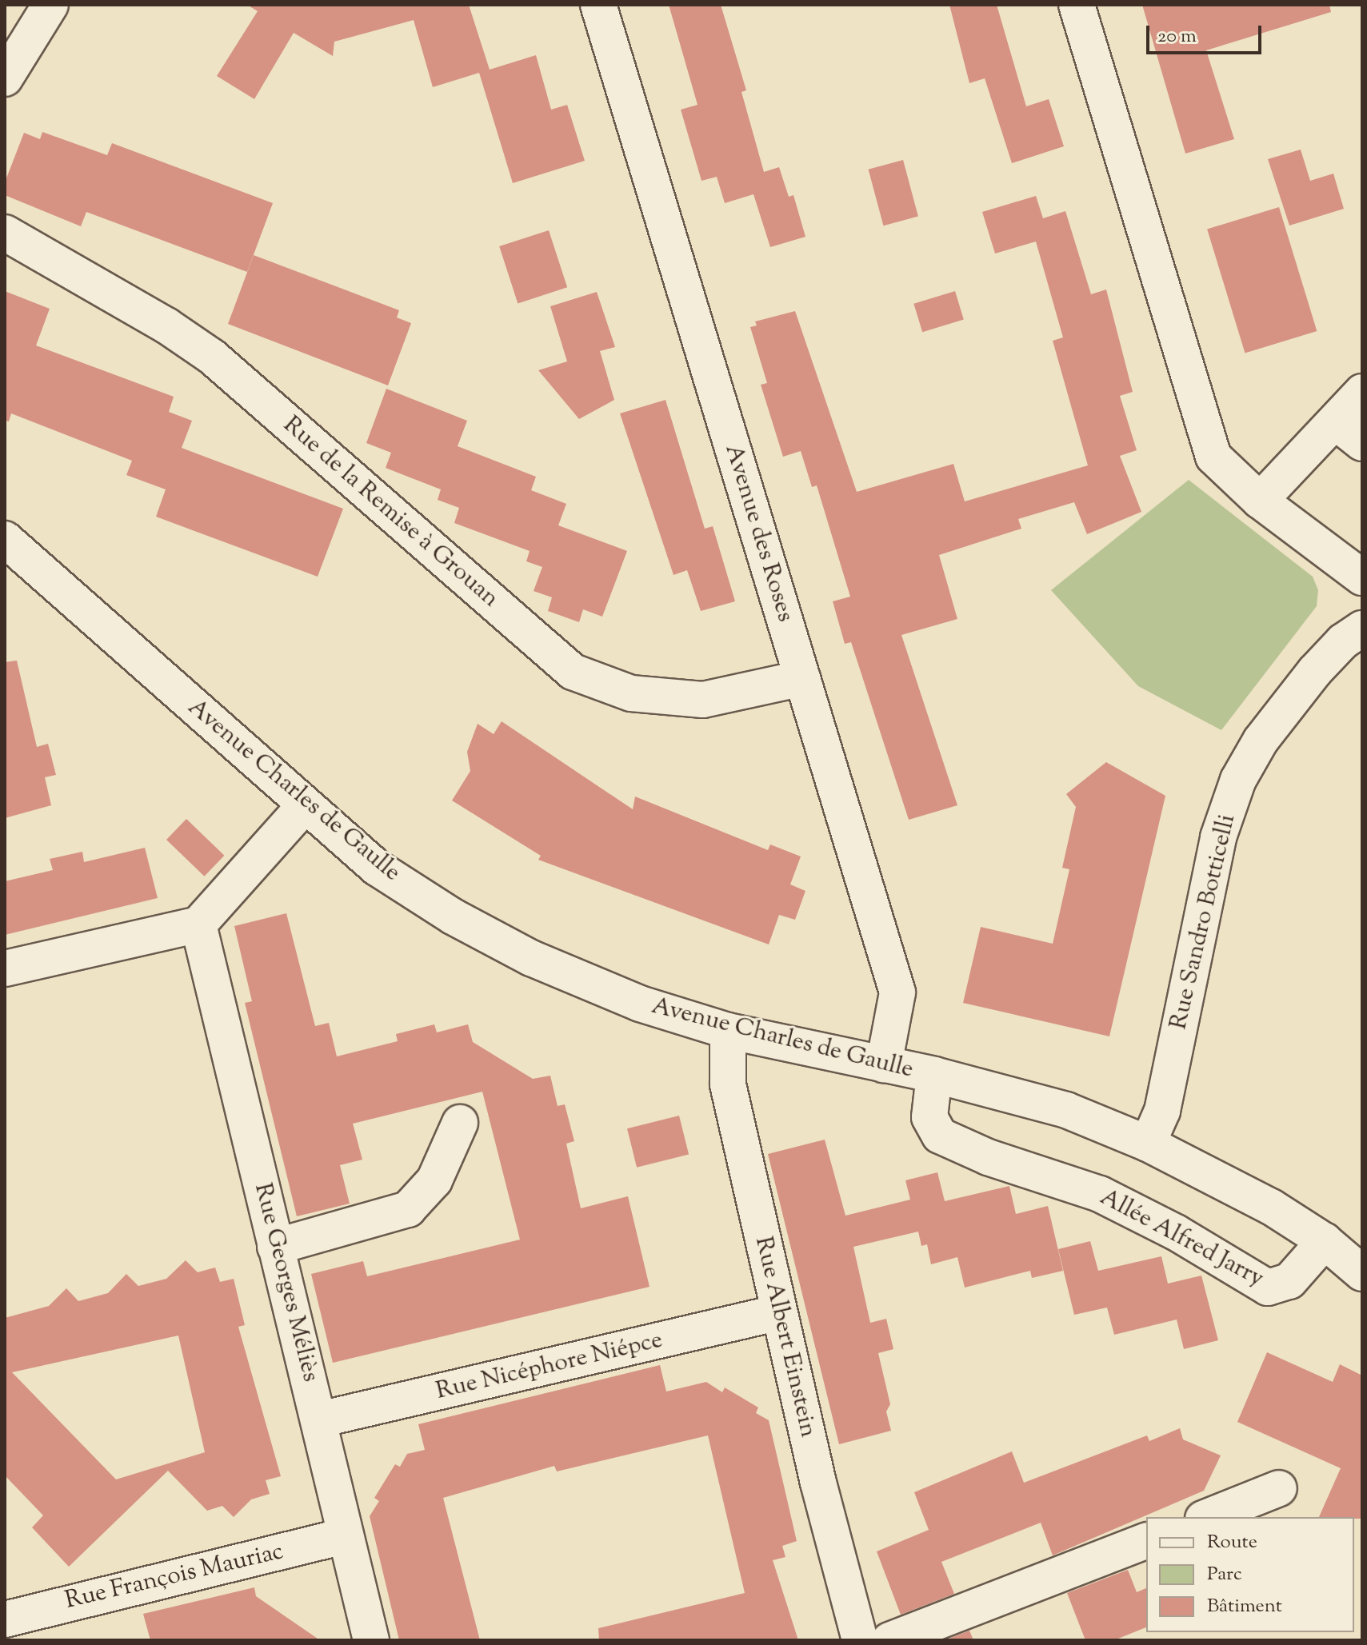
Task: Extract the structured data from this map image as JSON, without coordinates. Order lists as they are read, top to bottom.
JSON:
{
  "streets": {
    "street": [
      "Rue de la Remise à Grouan",
      "Avenue des Roses",
      "Avenue Charles de Gaulle",
      "Rue Sandro Botticelli",
      "Allée Alfred Jarry",
      "Rue Georges Méliès",
      "Rue Albert Einstein",
      "Rue Nicéphore Niépce",
      "Rue François Mauriac"
    ]
  },
  "crossings": [
    ["Rue de la Remise à Grouan", "Avenue des Roses"],
    ["Avenue des Roses", "Avenue Charles de Gaulle"],
    ["Avenue Charles de Gaulle", "Rue Sandro Botticelli"],
    ["Avenue Charles de Gaulle", "Allée Alfred Jarry"],
    ["Avenue Charles de Gaulle", "Rue Albert Einstein"],
    ["Rue Georges Méliès", "Rue Nicéphore Niépce"],
    ["Rue Georges Méliès", "Rue François Mauriac"],
    ["Rue Albert Einstein", "Rue Nicéphore Niépce"]
  ],
  "legend": ["Route", "Parc", "Bâtiment"],
  "scale_bar": "20 m"
}
